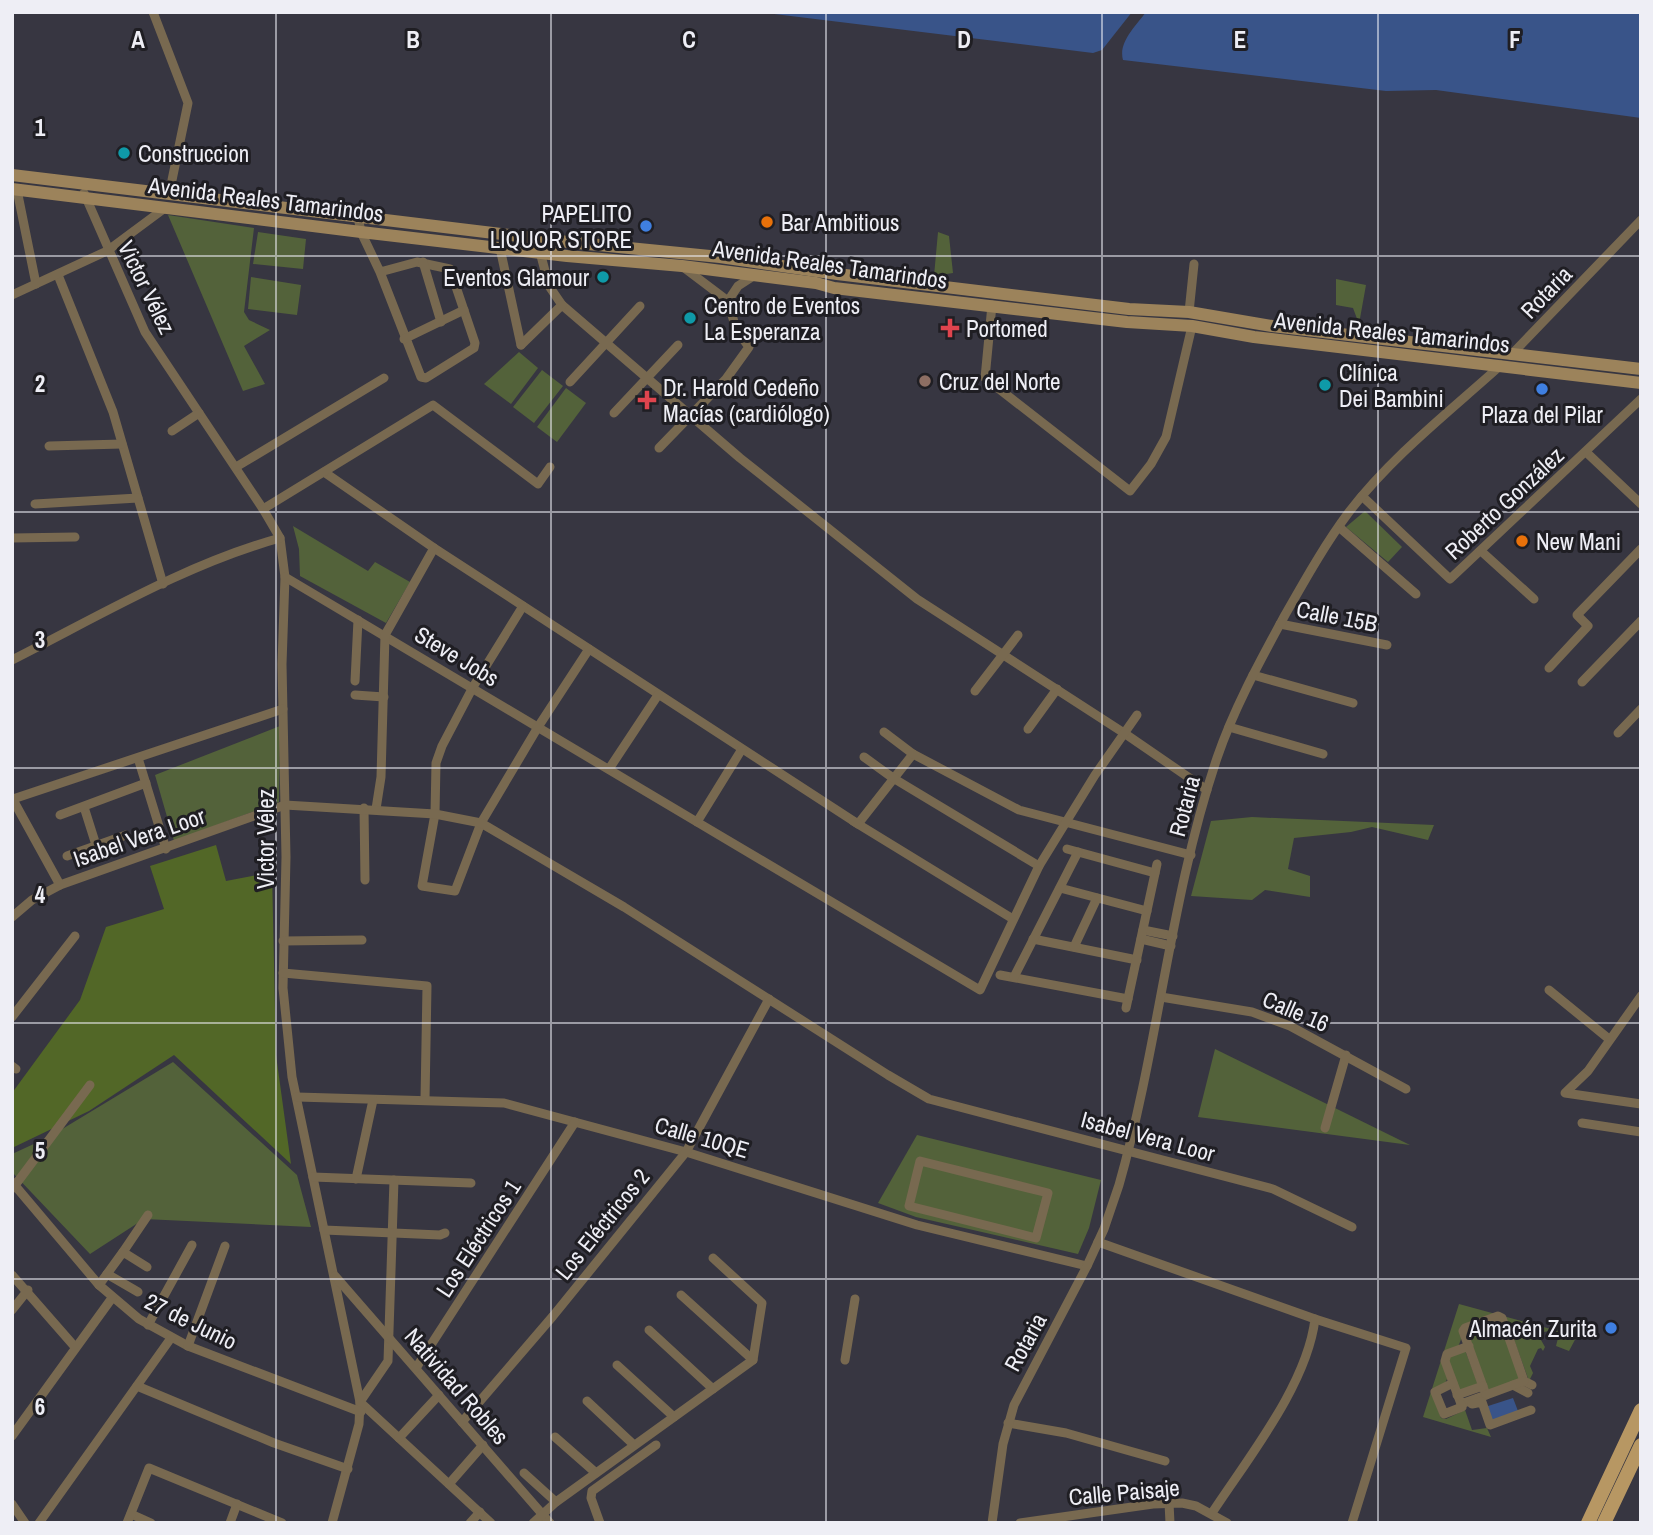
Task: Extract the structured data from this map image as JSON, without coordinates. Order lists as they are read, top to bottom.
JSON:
{
  "streets": {
    "main road": ["Avenida Reales Tamarindos"],
    "street": [
      "Victor Vélez",
      "Rotaria",
      "Roberto González",
      "Calle 15B",
      "Steve Jobs",
      "Isabel Vera Loor",
      "Calle 16",
      "Calle 10QE",
      "Los Eléctricos 2",
      "Los Eléctricos 1",
      "27 de Junio",
      "Natividad Robles",
      "Calle Paisaje"
    ]
  },
  "crossings": [
    ["Avenida Reales Tamarindos", "Victor Vélez"],
    ["Avenida Reales Tamarindos", "Rotaria"],
    ["Victor Vélez", "Steve Jobs"],
    ["Victor Vélez", "Isabel Vera Loor"],
    ["Victor Vélez", "Calle 10QE"],
    ["Victor Vélez", "27 de Junio"],
    ["Victor Vélez", "Natividad Robles"],
    ["Rotaria", "Roberto González"],
    ["Rotaria", "Calle 15B"],
    ["Rotaria", "Isabel Vera Loor"],
    ["Rotaria", "Calle 16"],
    ["Rotaria", "Calle 10QE"],
    ["Isabel Vera Loor", "Los Eléctricos 2"],
    ["Calle 10QE", "Los Eléctricos 2"],
    ["Calle 10QE", "Los Eléctricos 1"],
    ["Los Eléctricos 2", "Natividad Robles"],
    ["Los Eléctricos 1", "Natividad Robles"]
  ],
  "places": {
    "other": [
      "Construccion",
      "Bar Ambitious",
      "PAPELITO LIQUOR STORE",
      "Eventos Glamour",
      "Centro de Eventos La Esperanza",
      "Cruz del Norte",
      "Clínica Dei Bambini",
      "Plaza del Pilar",
      "New Mani",
      "Almacén Zurita"
    ],
    "health": ["Portomed", "Dr. Harold Cedeño Macías (cardiólogo)"]
  },
  "grid": {
    "columns": [
      "A",
      "B",
      "C",
      "D",
      "E",
      "F"
    ],
    "rows": [
      "1",
      "2",
      "3",
      "4",
      "5",
      "6"
    ]
  }
}
